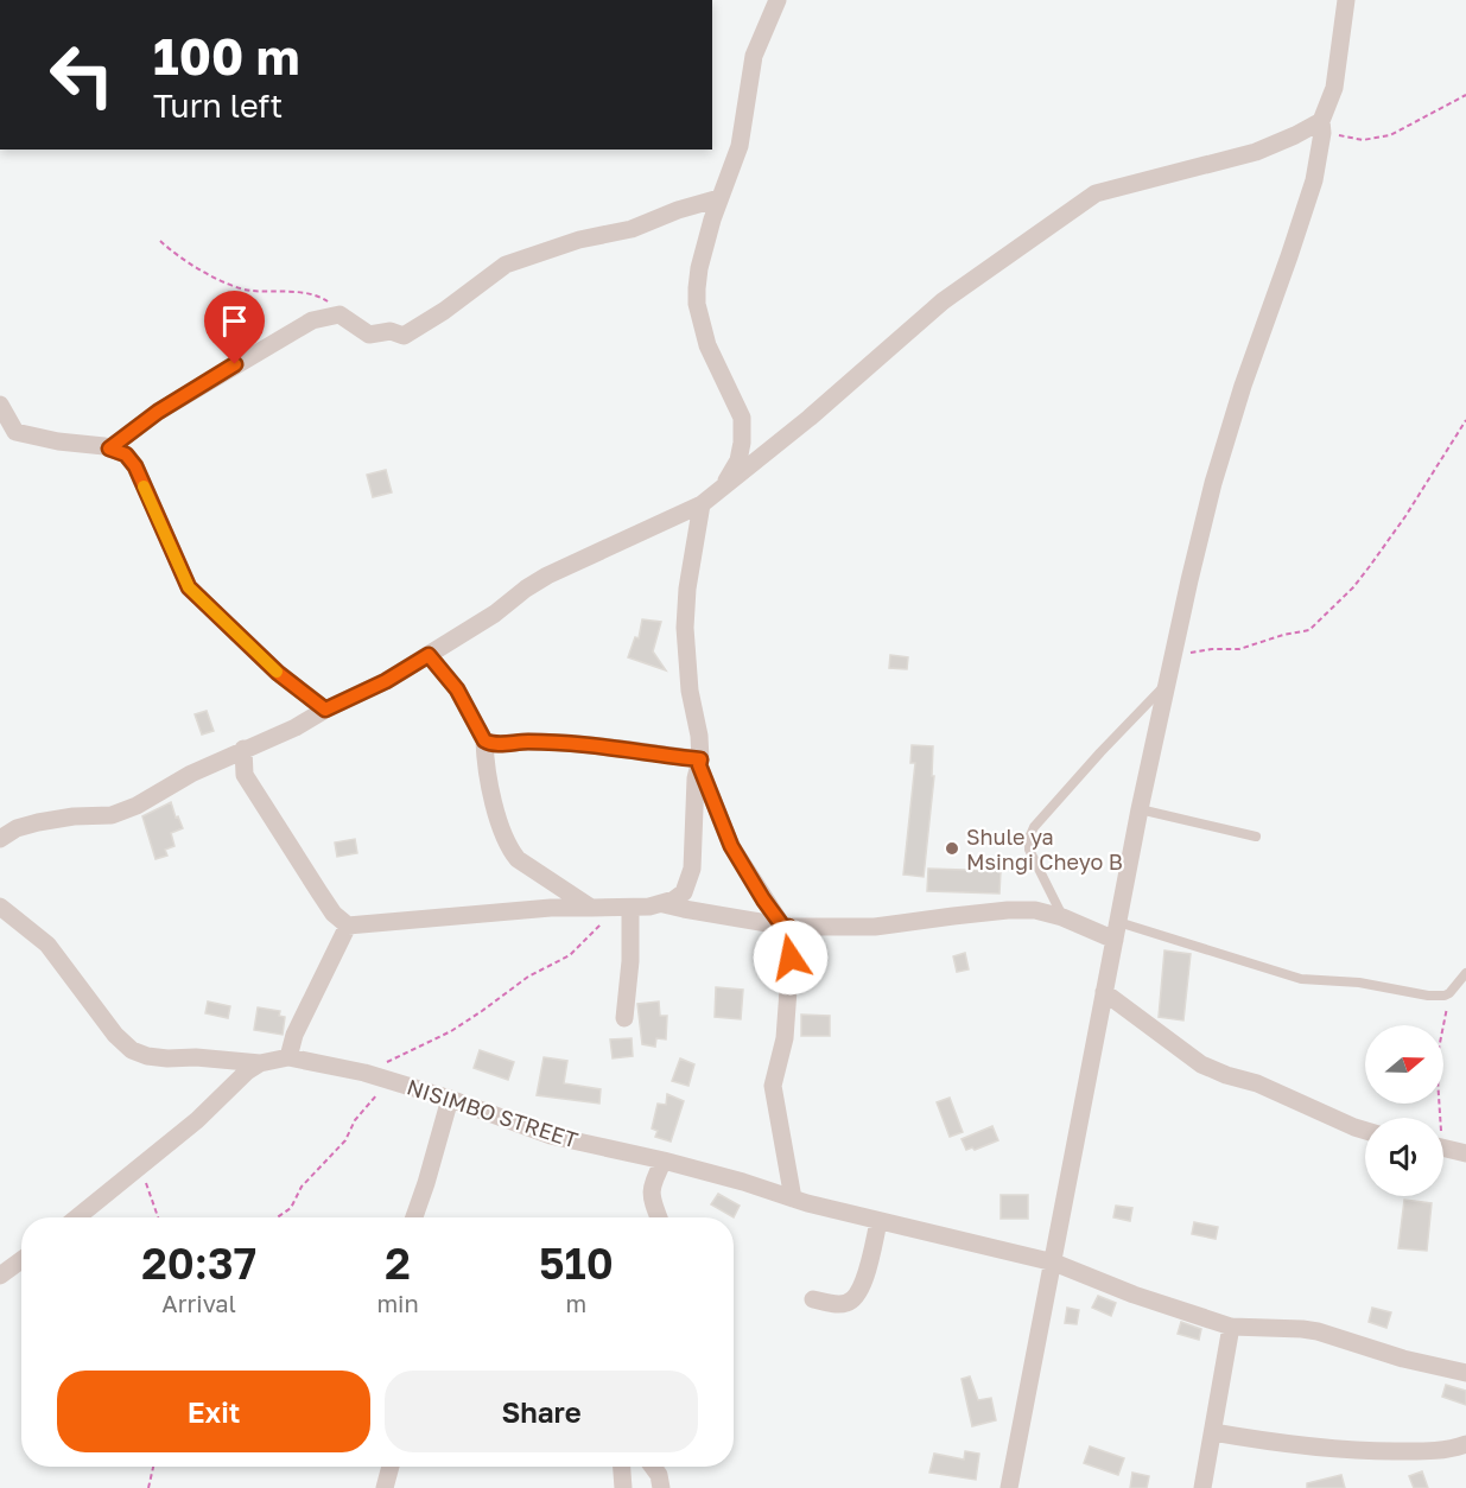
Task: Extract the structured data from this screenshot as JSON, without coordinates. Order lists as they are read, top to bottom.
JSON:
{
  "streets": {
    "street": ["NISIMBO STREET"]
  },
  "places": ["Shule ya Msingi Cheyo B"],
  "north": "right",
  "page": {
    "turn": ["100 m", "Turn left"],
    "eta": [
      "20:37",
      "Arrival",
      "2",
      "min",
      "510",
      "m"
    ],
    "buttons": ["Exit", "Share"]
  }
}
